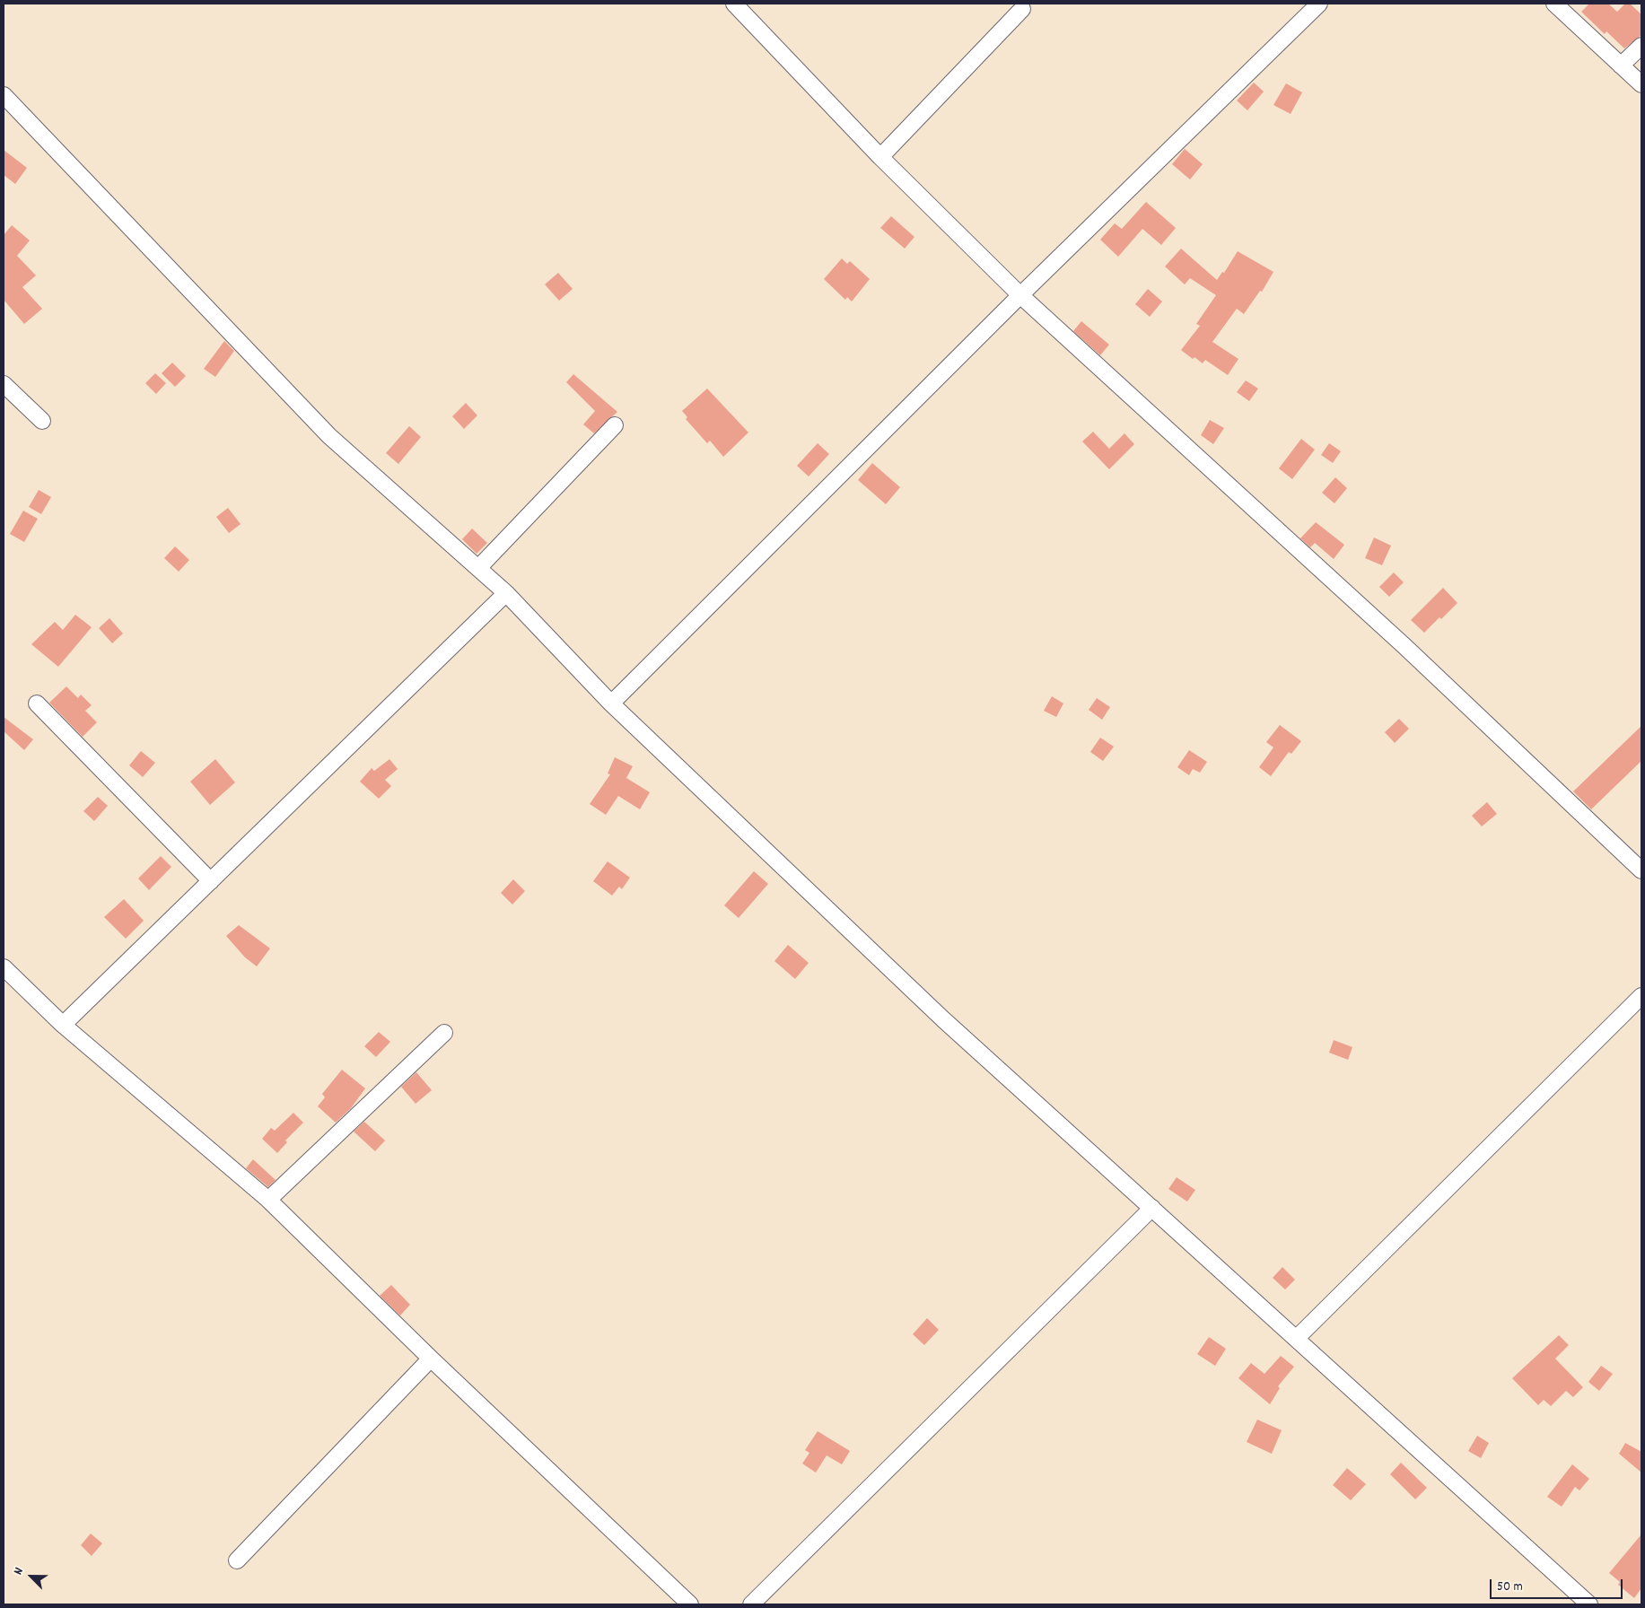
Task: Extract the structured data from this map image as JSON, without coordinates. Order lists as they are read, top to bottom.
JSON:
{
  "scale_bar": "50 m",
  "north": "top left"
}
